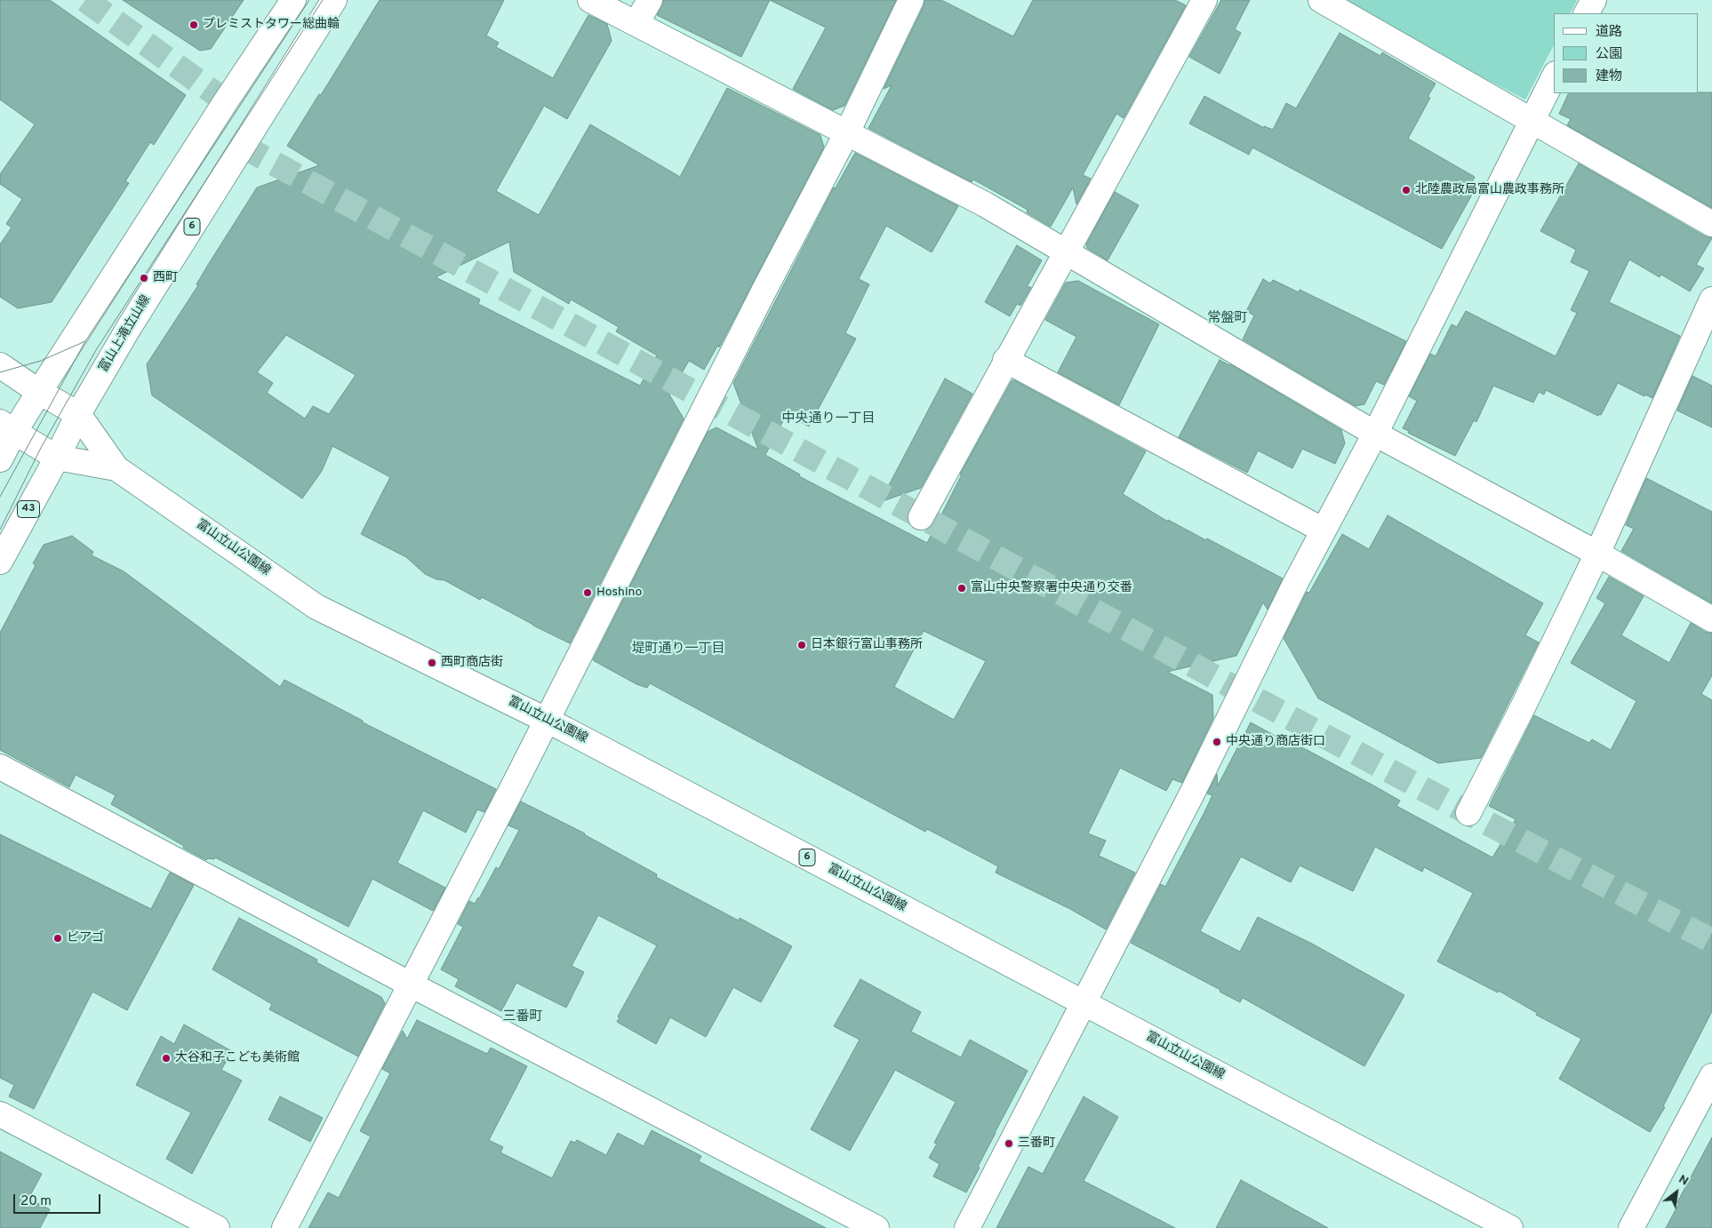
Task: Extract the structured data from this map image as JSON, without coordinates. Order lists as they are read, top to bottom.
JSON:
{
  "streets": {
    "street": [
      "6",
      "富山上滝立山線",
      "43",
      "富山立山公園線"
    ]
  },
  "crossings": [
    ["富山上滝立山線", "富山立山公園線"]
  ],
  "districts": [
    "常盤町",
    "中央通り一丁目",
    "堤町通り一丁目",
    "三番町"
  ],
  "places": [
    "プレミストタワー総曲輪",
    "北陸農政局富山農政事務所",
    "西町",
    "富山中央警察署中央通り交番",
    "Hoshino",
    "日本銀行富山事務所",
    "西町商店街",
    "中央通り商店街口",
    "ピアゴ",
    "大谷和子こども美術館",
    "三番町"
  ],
  "legend": ["道路", "公園", "建物"],
  "scale_bar": "20 m",
  "north": "top right"
}
